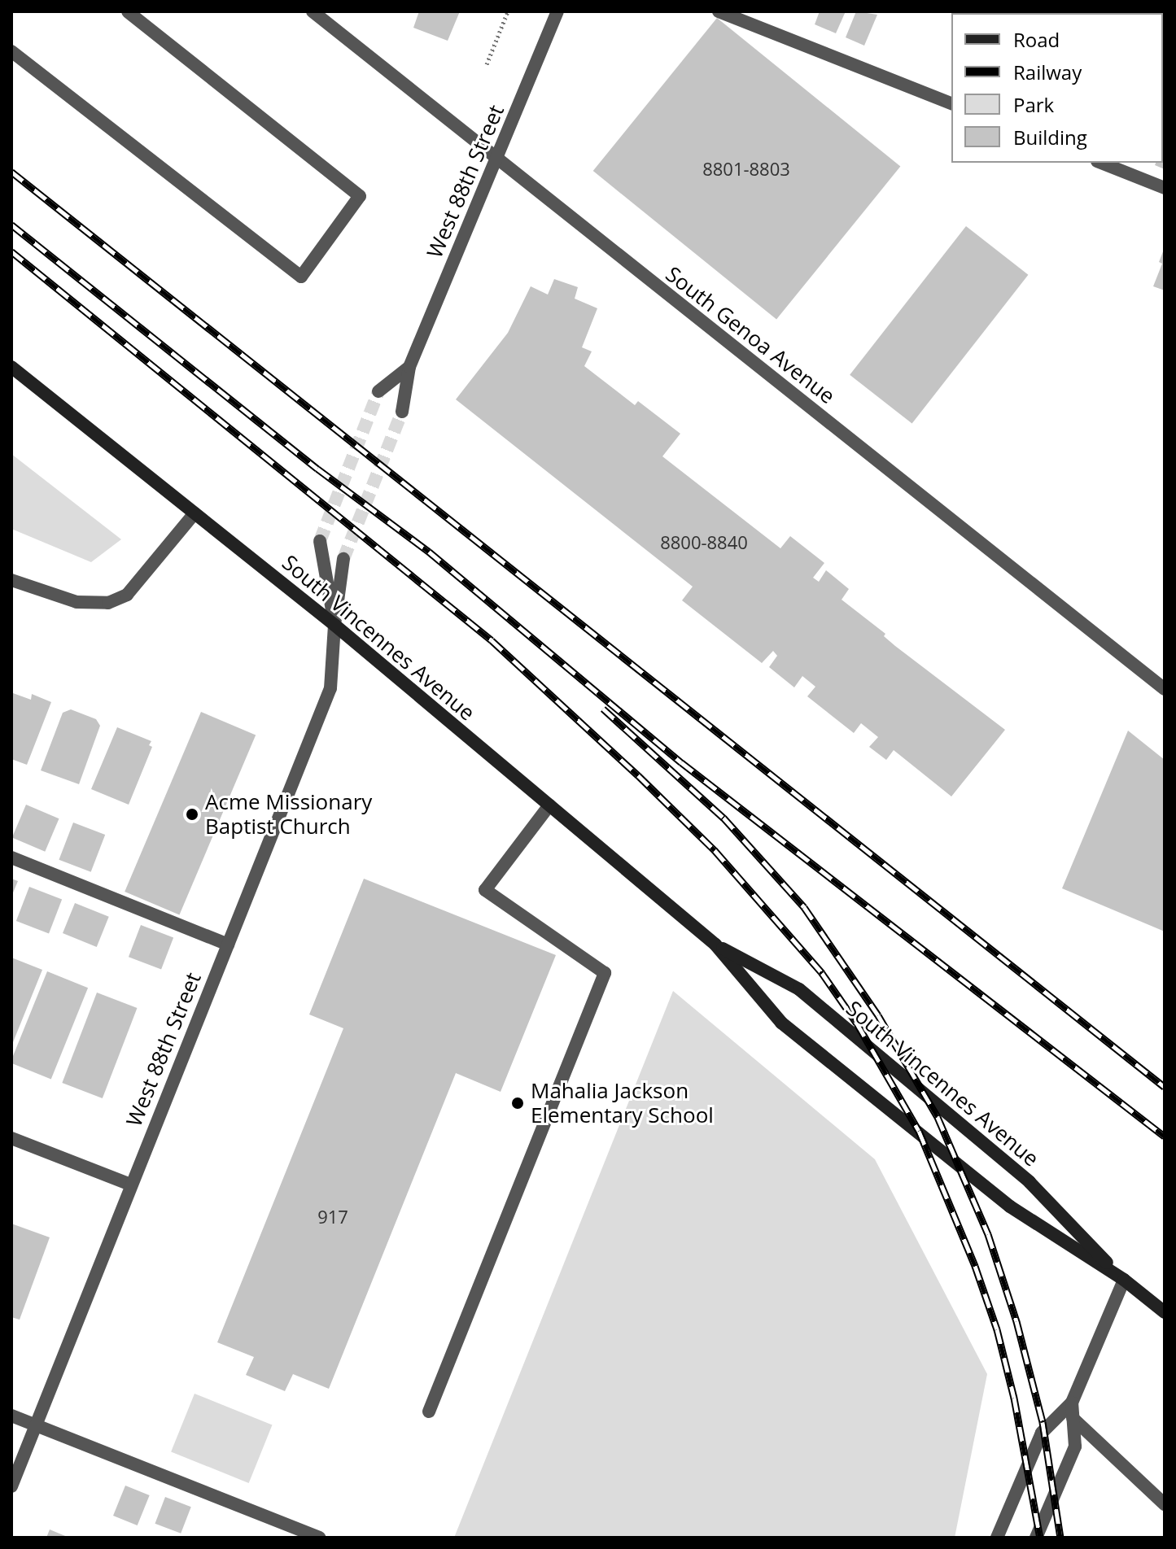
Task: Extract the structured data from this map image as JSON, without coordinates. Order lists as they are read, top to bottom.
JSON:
{
  "streets": {
    "main road": ["South Vincennes Avenue"],
    "street": ["West 88th Street", "South Genoa Avenue"]
  },
  "crossings": [
    ["West 88th Street", "South Genoa Avenue"],
    ["West 88th Street", "South Vincennes Avenue"]
  ],
  "places": ["Acme Missionary Baptist Church", "Mahalia Jackson Elementary School"],
  "house_numbers": ["8801-8803", "8800-8840", "917"],
  "legend": [
    "Road",
    "Railway",
    "Park",
    "Building"
  ]
}
